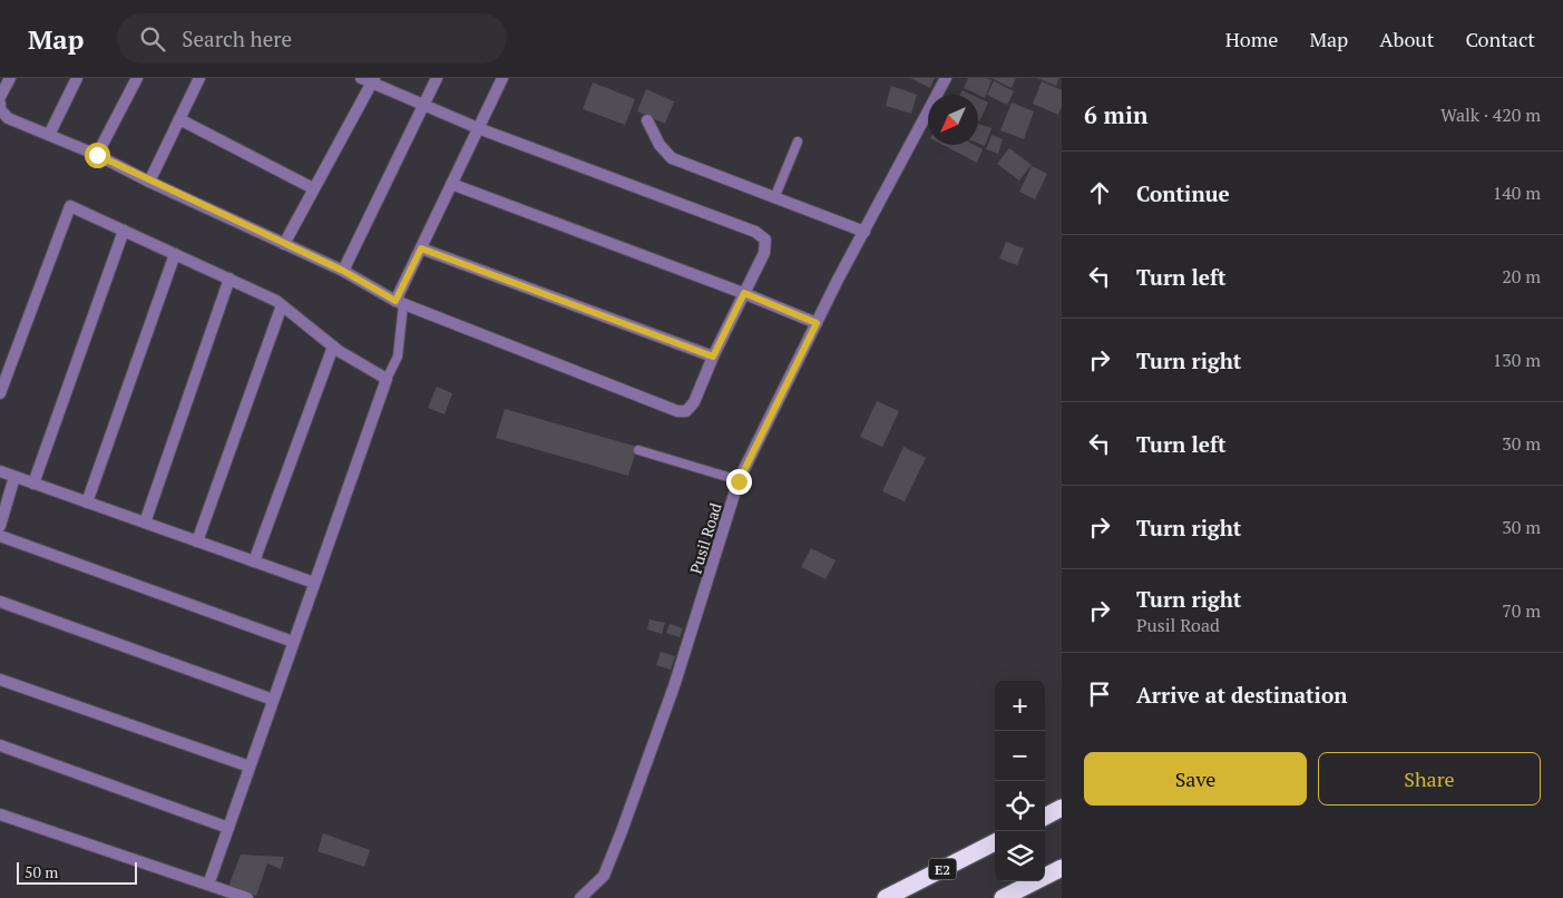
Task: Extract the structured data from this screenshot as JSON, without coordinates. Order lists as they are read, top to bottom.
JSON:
{
  "streets": {
    "highway": ["E2"],
    "street": ["Pusil Road"]
  },
  "scale_bar": "50 m",
  "north": "bottom left",
  "page": {
    "header": "Map",
    "search": "Search here",
    "nav": [
      "Home",
      "Map",
      "About",
      "Contact"
    ],
    "heading": ["6 min", "Walk · 420 m"],
    "list": [
      ["Continue", "140 m"],
      ["Turn left", "20 m"],
      ["Turn right", "130 m"],
      ["Turn left", "30 m"],
      ["Turn right", "30 m"],
      ["Turn right", "Pusil Road", "70 m"],
      "Arrive at destination"
    ],
    "map_buttons": ["+", "−"],
    "buttons": ["Save", "Share"],
    "scale": "50 m"
  }
}
